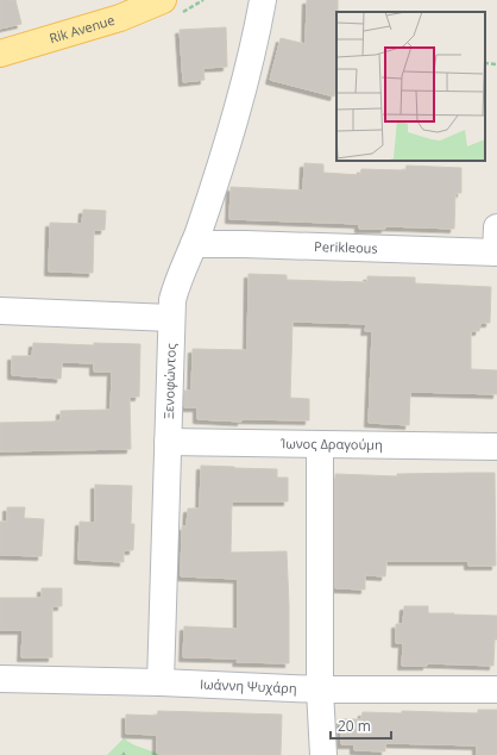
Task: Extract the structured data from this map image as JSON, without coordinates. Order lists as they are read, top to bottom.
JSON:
{
  "streets": {
    "main road": ["Rik Avenue"],
    "street": [
      "Perikleous",
      "Ξενοφώντος",
      "Ίωνος Δραγούμη",
      "Ιωάννη Ψυχάρη"
    ]
  },
  "crossings": [
    ["Perikleous", "Ξενοφώντος"],
    ["Ξενοφώντος", "Ίωνος Δραγούμη"],
    ["Ξενοφώντος", "Ιωάννη Ψυχάρη"]
  ],
  "scale_bar": "20 m"
}
